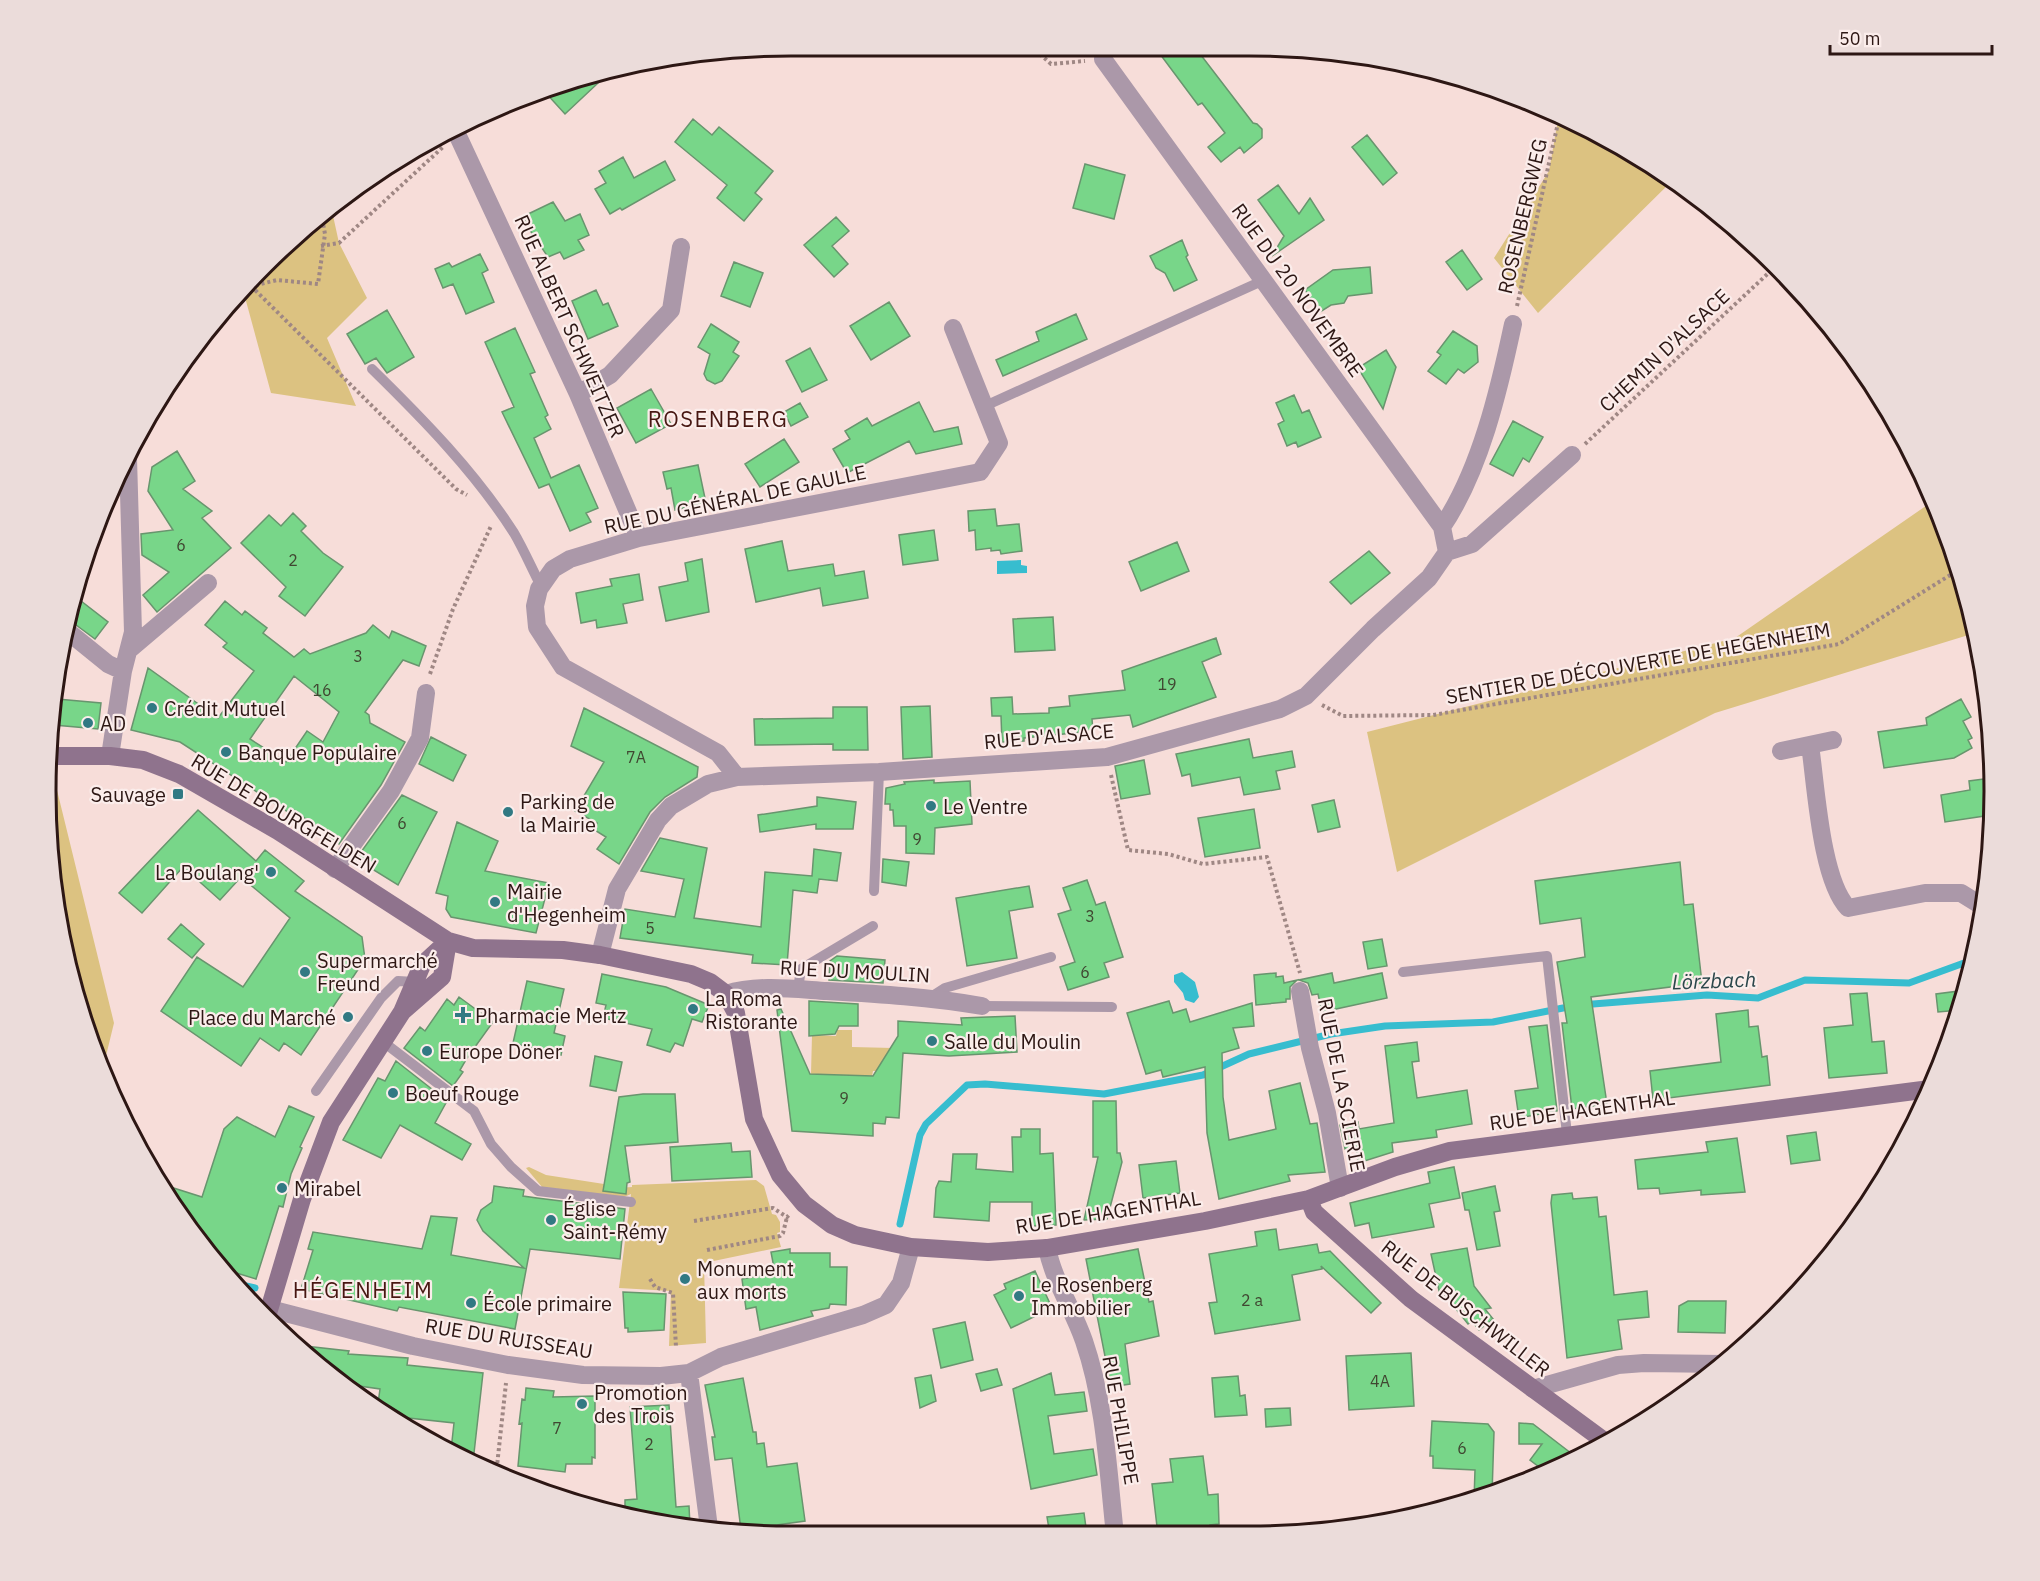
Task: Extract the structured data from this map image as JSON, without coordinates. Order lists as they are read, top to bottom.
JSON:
{
  "streets": {
    "main road": ["RUE DE BOURGFELDEN", "RUE DE HAGENTHAL", "RUE DE BUSCHWILLER"],
    "street": [
      "RUE DU 20 NOVEMBRE",
      "RUE ALBERT SCHWEITZER",
      "RUE DU GÉNÉRAL DE GAULLE",
      "RUE D'ALSACE",
      "RUE DU MOULIN",
      "RUE DE LA SCIERIE",
      "RUE DU RUISSEAU",
      "RUE PHILIPPE"
    ],
    "path": ["ROSENBERGWEG", "CHEMIN D'ALSACE", "SENTIER DE DÉCOUVERTE DE HEGENHEIM"]
  },
  "crossings": [
    ["RUE DU 20 NOVEMBRE", "RUE D'ALSACE"],
    ["RUE ALBERT SCHWEITZER", "RUE DU GÉNÉRAL DE GAULLE"],
    ["SENTIER DE DÉCOUVERTE DE HEGENHEIM", "RUE D'ALSACE"],
    ["RUE DU MOULIN", "RUE DE HAGENTHAL"],
    ["RUE DE LA SCIERIE", "RUE DE HAGENTHAL"],
    ["RUE DE HAGENTHAL", "RUE DE BUSCHWILLER"],
    ["RUE DE HAGENTHAL", "RUE DU RUISSEAU"],
    ["RUE DE HAGENTHAL", "RUE PHILIPPE"]
  ],
  "districts": ["ROSENBERG", "HÉGENHEIM"],
  "water": ["Lörzbach"],
  "places": {
    "other": [
      "Crédit Mutuel",
      "AD",
      "Banque Populaire",
      "Le Ventre",
      "Parking de la Mairie",
      "La Boulang'",
      "Mairie d'Hegenheim",
      "Supermarché Freund",
      "La Roma Ristorante",
      "Place du Marché",
      "Salle du Moulin",
      "Europe Döner",
      "Boeuf Rouge",
      "Mirabel",
      "Église Saint-Rémy",
      "Monument aux morts",
      "Le Rosenberg Immobilier",
      "École primaire",
      "Promotion des Trois"
    ],
    "transit": ["Sauvage"],
    "health": ["Pharmacie Mertz"]
  },
  "house_numbers": [
    "6",
    "2",
    "3",
    "19",
    "16",
    "7A",
    "6",
    "9",
    "3",
    "5",
    "6",
    "9",
    "2 a",
    "4A",
    "7",
    "2",
    "6"
  ],
  "scale_bar": "50 m"
}
